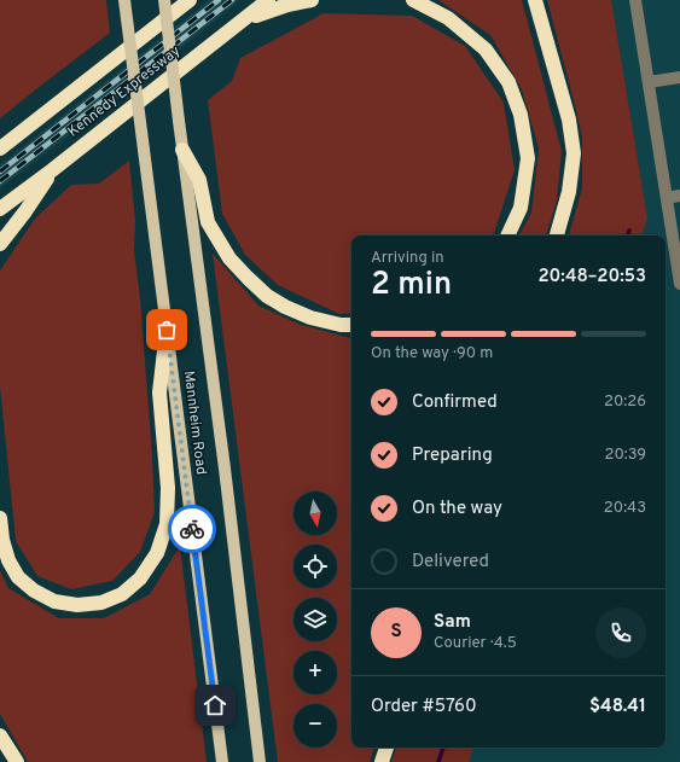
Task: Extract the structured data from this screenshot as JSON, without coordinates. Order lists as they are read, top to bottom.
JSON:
{
  "streets": {
    "highway": ["Kennedy Expressway"],
    "main road": ["Mannheim Road"]
  },
  "north": "bottom",
  "page": {
    "heading": ["2 min", "Arriving in", "20:48–20:53"],
    "panel": [
      "Sam",
      "Courier · 4.5",
      "Order #5760",
      "$48.41"
    ],
    "bar": "On the way · 90 m",
    "list": [
      ["Confirmed", "20:26"],
      ["Preparing", "20:39"],
      ["On the way", "20:43"],
      "Delivered"
    ],
    "map_buttons": ["+", "−"],
    "round": "S"
  }
}
